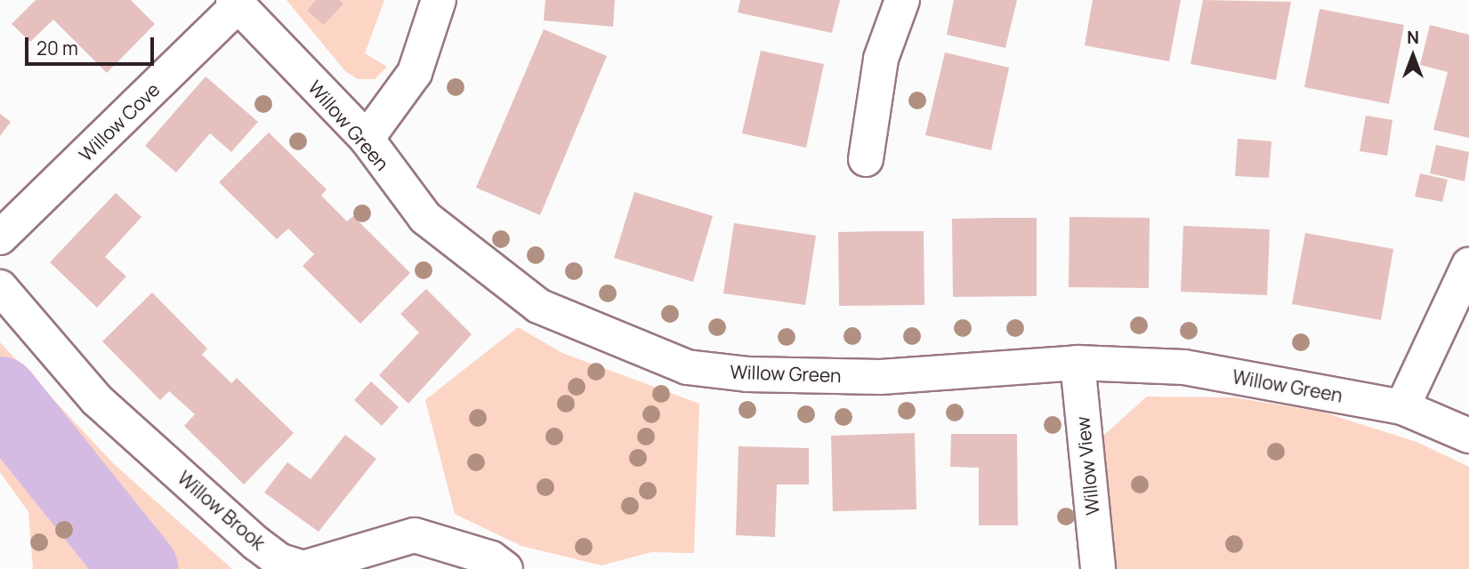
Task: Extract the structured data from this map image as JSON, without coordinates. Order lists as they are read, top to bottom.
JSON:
{
  "streets": {
    "street": [
      "Willow Cove",
      "Willow Green",
      "Willow View",
      "Willow Brook"
    ]
  },
  "crossings": [
    ["Willow Cove", "Willow Green"],
    ["Willow Green", "Willow View"]
  ],
  "scale_bar": "20 m",
  "north": "top"
}
